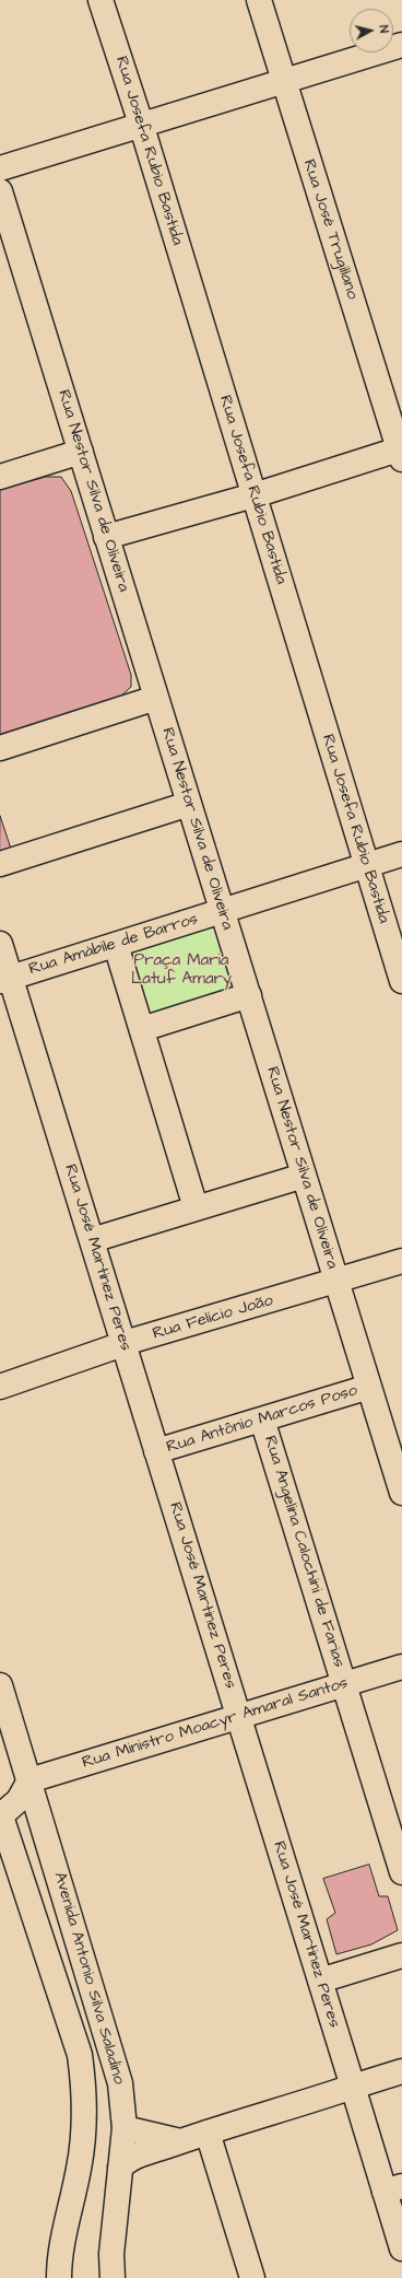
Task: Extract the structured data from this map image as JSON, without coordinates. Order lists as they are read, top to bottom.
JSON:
{
  "streets": {
    "street": [
      "Rua Josefa Rubio Bastida",
      "Rua José Trugillano",
      "Rua Nestor Silva de Oliveira",
      "Rua Amábile de Barros",
      "Rua José Martinez Peres",
      "Rua Felício João",
      "Rua Antônio Marcos Poso",
      "Rua Angelina Calochini de Farias",
      "Rua Ministro Moacyr Amaral Santos",
      "Avenida Antonio Silva Saladino"
    ]
  },
  "crossings": [
    ["Rua Josefa Rubio Bastida", "Rua Amábile de Barros"],
    ["Rua Nestor Silva de Oliveira", "Rua Amábile de Barros"],
    ["Rua Nestor Silva de Oliveira", "Rua Felício João"],
    ["Rua Nestor Silva de Oliveira", "Rua Antônio Marcos Poso"],
    ["Rua Amábile de Barros", "Rua José Martinez Peres"],
    ["Rua José Martinez Peres", "Rua Felício João"],
    ["Rua José Martinez Peres", "Rua Antônio Marcos Poso"],
    ["Rua José Martinez Peres", "Rua Ministro Moacyr Amaral Santos"],
    ["Rua Antônio Marcos Poso", "Rua Angelina Calochini de Farias"],
    ["Rua Angelina Calochini de Farias", "Rua Ministro Moacyr Amaral Santos"],
    ["Rua Ministro Moacyr Amaral Santos", "Avenida Antonio Silva Saladino"]
  ],
  "parks": ["Praça Maria Latuf Amary"],
  "north": "right"
}
